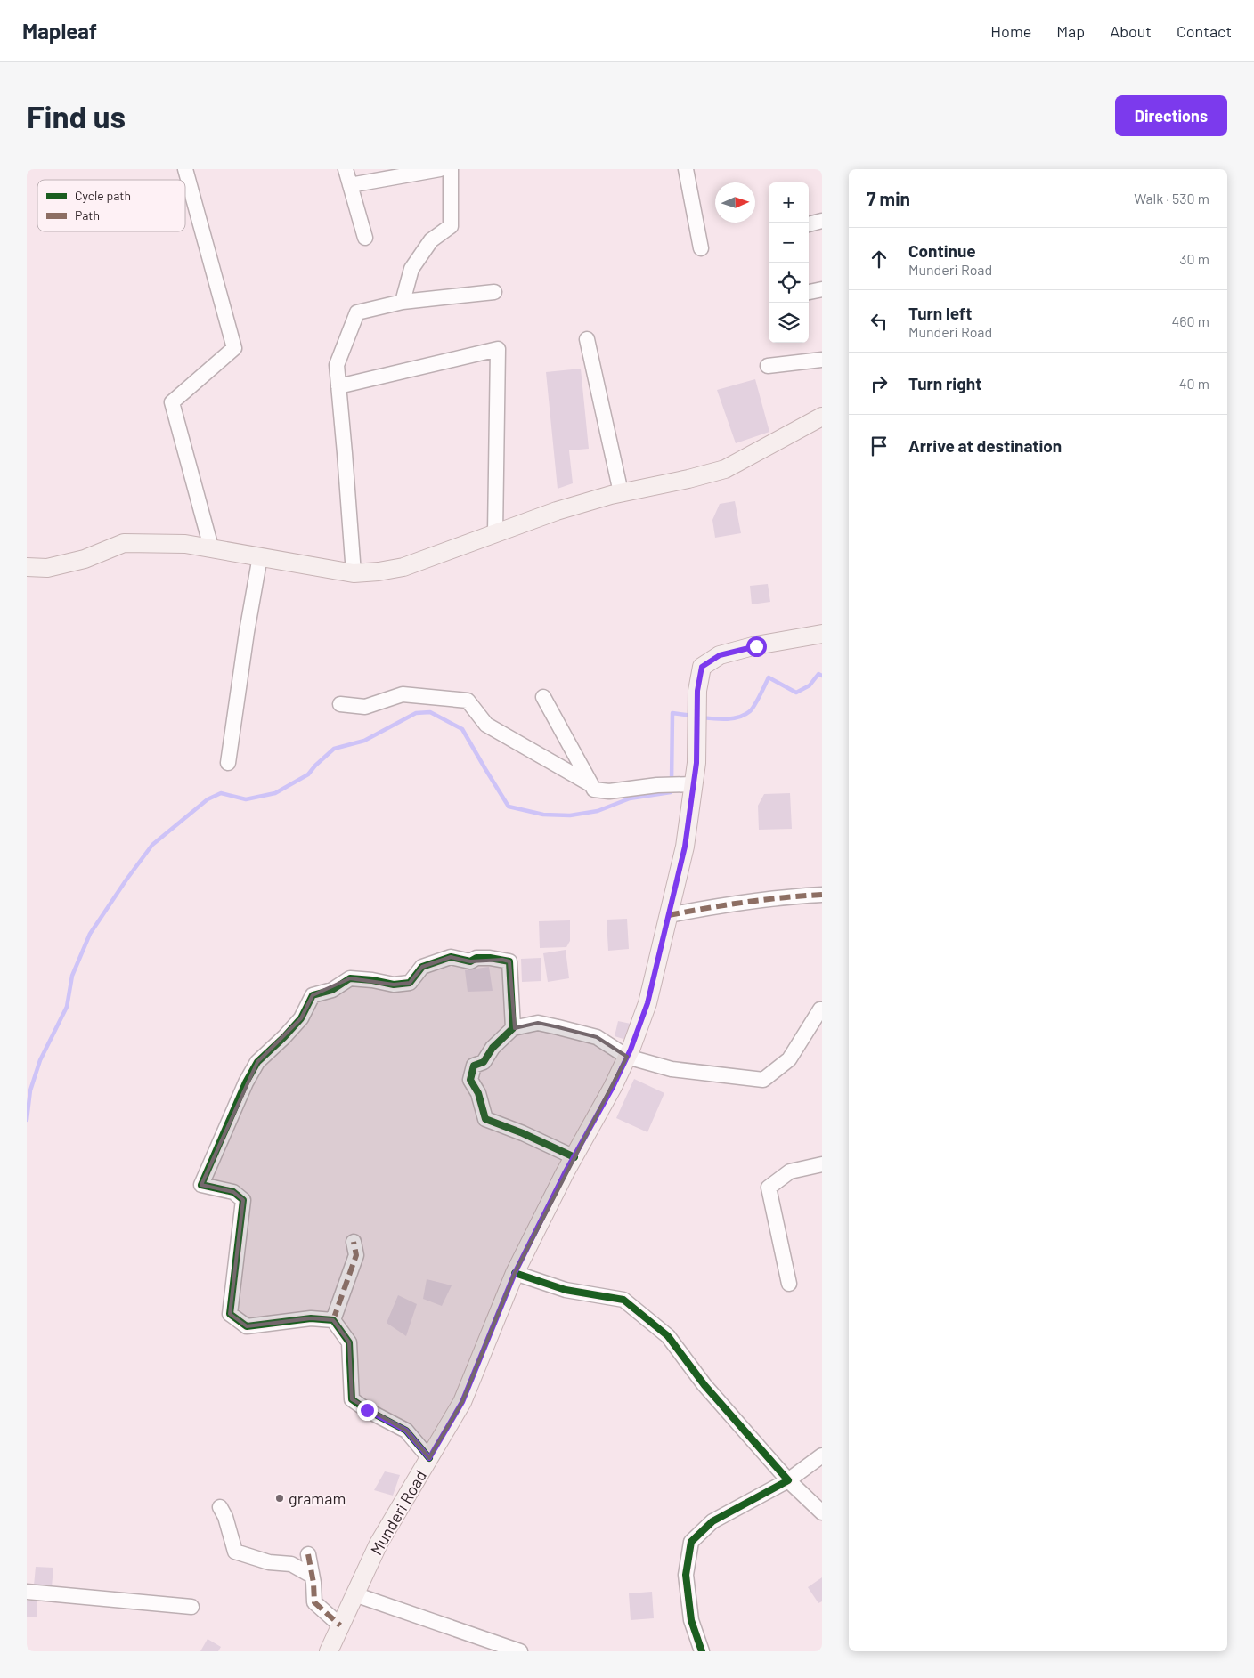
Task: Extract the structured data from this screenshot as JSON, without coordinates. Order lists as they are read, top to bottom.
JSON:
{
  "streets": {
    "main road": ["Munderi Road"]
  },
  "places": ["gramam"],
  "legend": ["Cycle path", "Path"],
  "north": "right",
  "page": {
    "header": "Mapleaf",
    "nav": [
      "Home",
      "Map",
      "About",
      "Contact"
    ],
    "buttons": "Directions",
    "title": "Find us",
    "heading": ["7 min", "Walk · 530 m"],
    "map_buttons": ["+", "−"],
    "list": [
      ["Continue", "Munderi Road", "30 m"],
      ["Turn left", "Munderi Road", "460 m"],
      ["Turn right", "40 m"],
      "Arrive at destination"
    ]
  }
}
